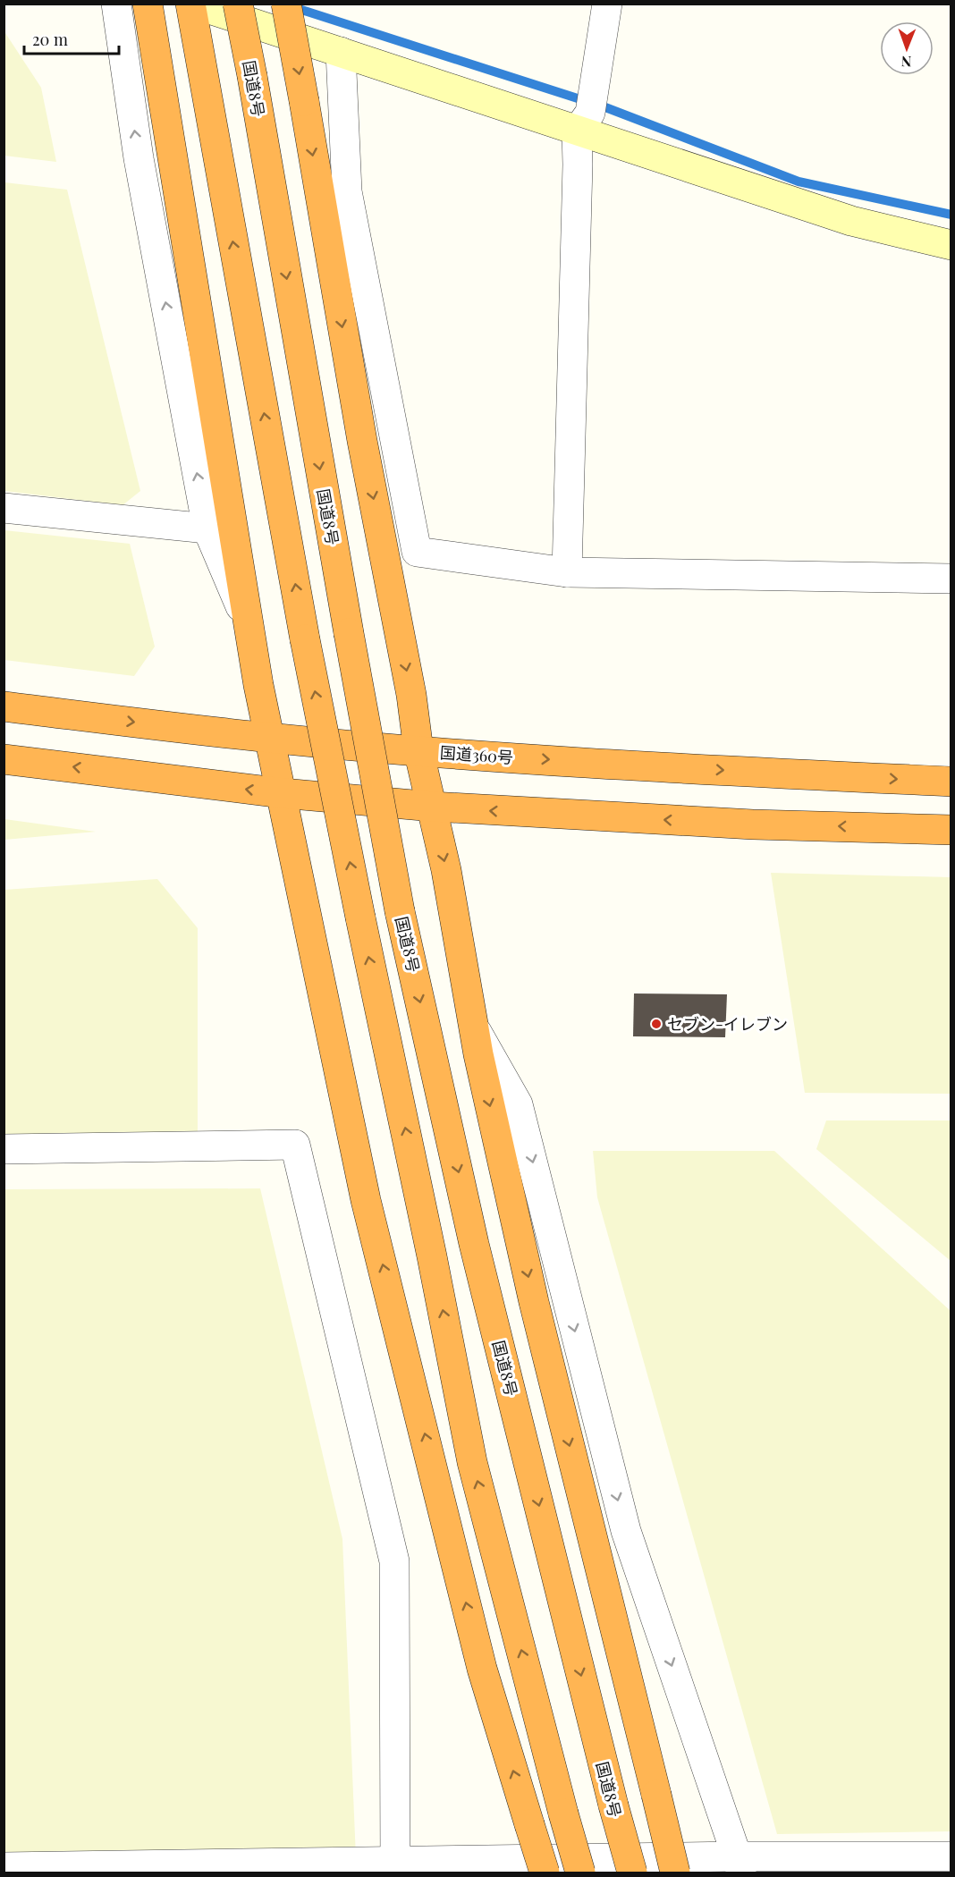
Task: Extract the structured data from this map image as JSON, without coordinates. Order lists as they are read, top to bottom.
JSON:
{
  "streets": {
    "highway": ["国道8号", "国道360号"]
  },
  "places": ["セブン-イレブン"],
  "scale_bar": "20 m",
  "north": "bottom"
}
